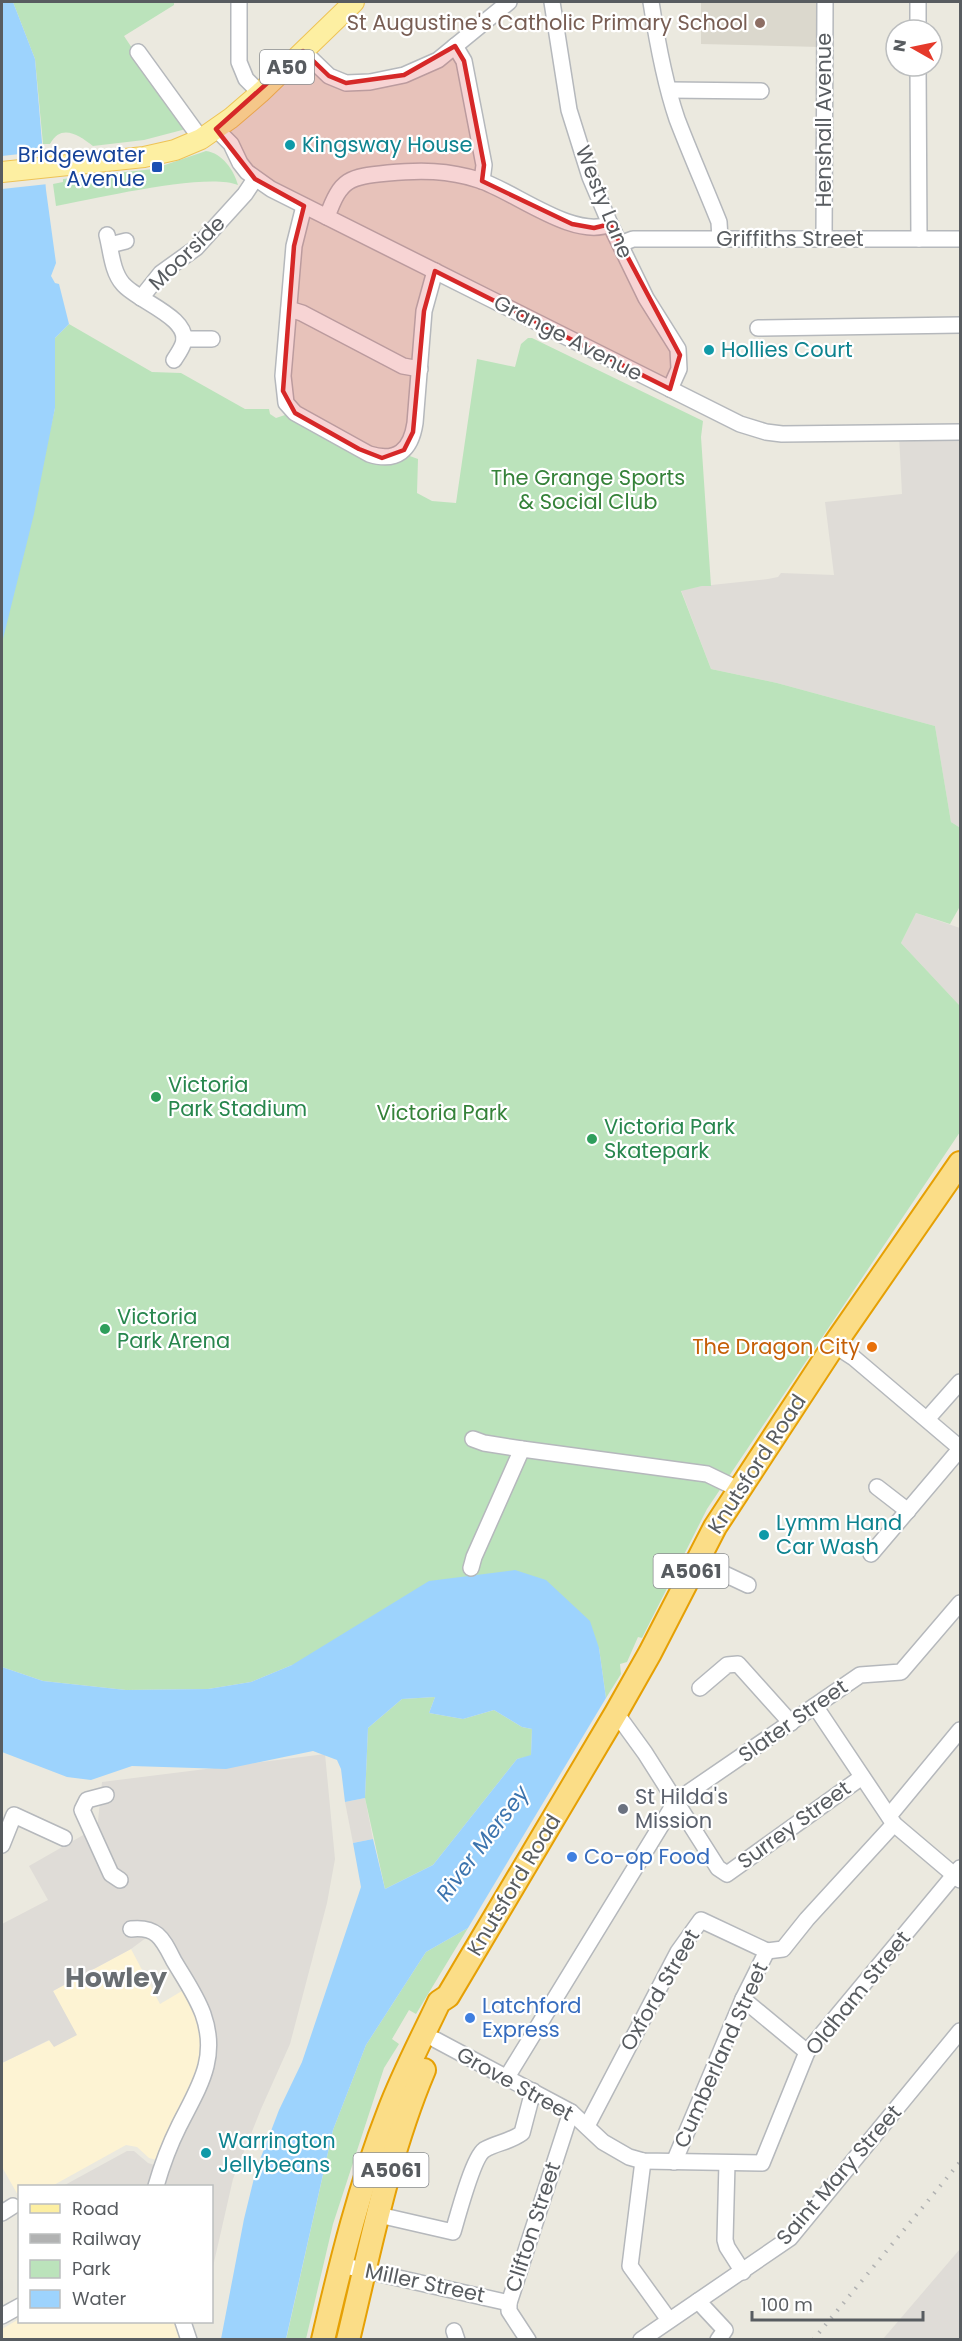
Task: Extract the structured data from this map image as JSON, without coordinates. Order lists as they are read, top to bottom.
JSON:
{
  "streets": {
    "highway": ["Knutsford Road", "A5061"],
    "main road": ["A50"],
    "street": [
      "Henshall Avenue",
      "Westy Lane",
      "Griffiths Street",
      "Moorside",
      "Grange Avenue",
      "Slater Street",
      "Surrey Street",
      "Oxford Street",
      "Oldham Street",
      "Cumberland Street",
      "Grove Street",
      "Saint Mary Street",
      "Clifton Street",
      "Miller Street"
    ]
  },
  "crossings": [
    ["A50", "Grange Avenue"],
    ["Henshall Avenue", "Griffiths Street"],
    ["Westy Lane", "Griffiths Street"],
    ["Westy Lane", "Grange Avenue"],
    ["Moorside", "Grange Avenue"],
    ["Knutsford Road", "Grove Street"],
    ["Knutsford Road", "Miller Street"],
    ["Slater Street", "Surrey Street"],
    ["Slater Street", "Grove Street"],
    ["Oxford Street", "Cumberland Street"],
    ["Oxford Street", "Grove Street"],
    ["Oldham Street", "Grove Street"],
    ["Cumberland Street", "Grove Street"],
    ["Grove Street", "Clifton Street"],
    ["Clifton Street", "Miller Street"]
  ],
  "districts": ["Howley"],
  "water": ["River Mersey"],
  "parks": ["The Grange Sports & Social Club", "Victoria Park"],
  "places": {
    "other": [
      "St Augustine's Catholic Primary School",
      "Kingsway House",
      "Hollies Court",
      "Victoria Park Stadium",
      "Victoria Park Skatepark",
      "Victoria Park Arena",
      "The Dragon City",
      "Lymm Hand Car Wash",
      "St Hilda's Mission",
      "Co-op Food",
      "Latchford Express",
      "Warrington Jellybeans"
    ],
    "transit": ["Bridgewater Avenue"]
  },
  "legend": [
    "Road",
    "Railway",
    "Park",
    "Water"
  ],
  "scale_bar": "100 m",
  "north": "left"
}
